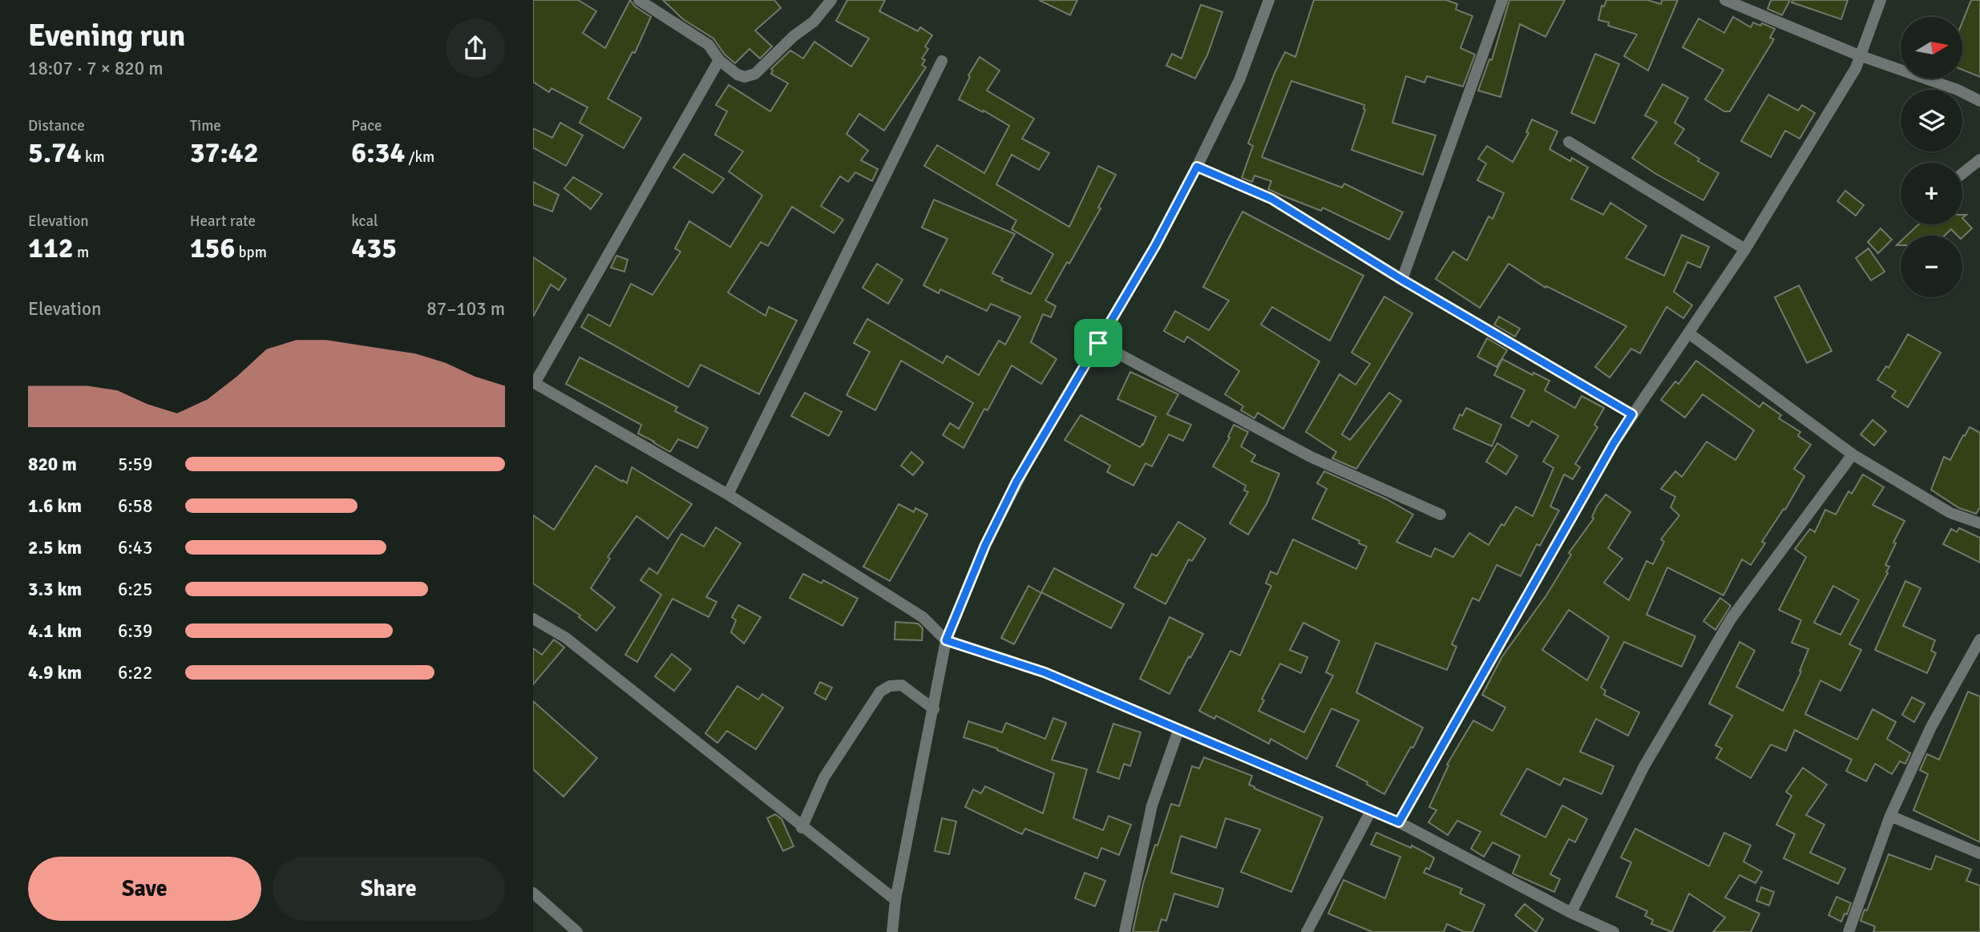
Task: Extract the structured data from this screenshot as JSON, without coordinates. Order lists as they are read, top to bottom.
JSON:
{
  "north": "right",
  "page": {
    "heading": ["Evening run", "18:07 · 7 × 820 m"],
    "map_buttons": ["+", "−"],
    "stats": [
      ["Distance", "5.74 km"],
      ["Time", "37:42"],
      ["Pace", "6:34 /km"],
      ["Elevation", "112 m"],
      ["Heart rate", "156 bpm"],
      ["kcal", "435"]
    ],
    "chart": ["Elevation", "87–103 m"],
    "list": [
      {
        "name": "820 m",
        "note": "5:59"
      },
      {
        "name": "1.6 km",
        "note": "6:58"
      },
      {
        "name": "2.5 km",
        "note": "6:43"
      },
      {
        "name": "3.3 km",
        "note": "6:25"
      },
      {
        "name": "4.1 km",
        "note": "6:39"
      },
      {
        "name": "4.9 km",
        "note": "6:22"
      }
    ],
    "buttons": ["Save", "Share"]
  }
}
